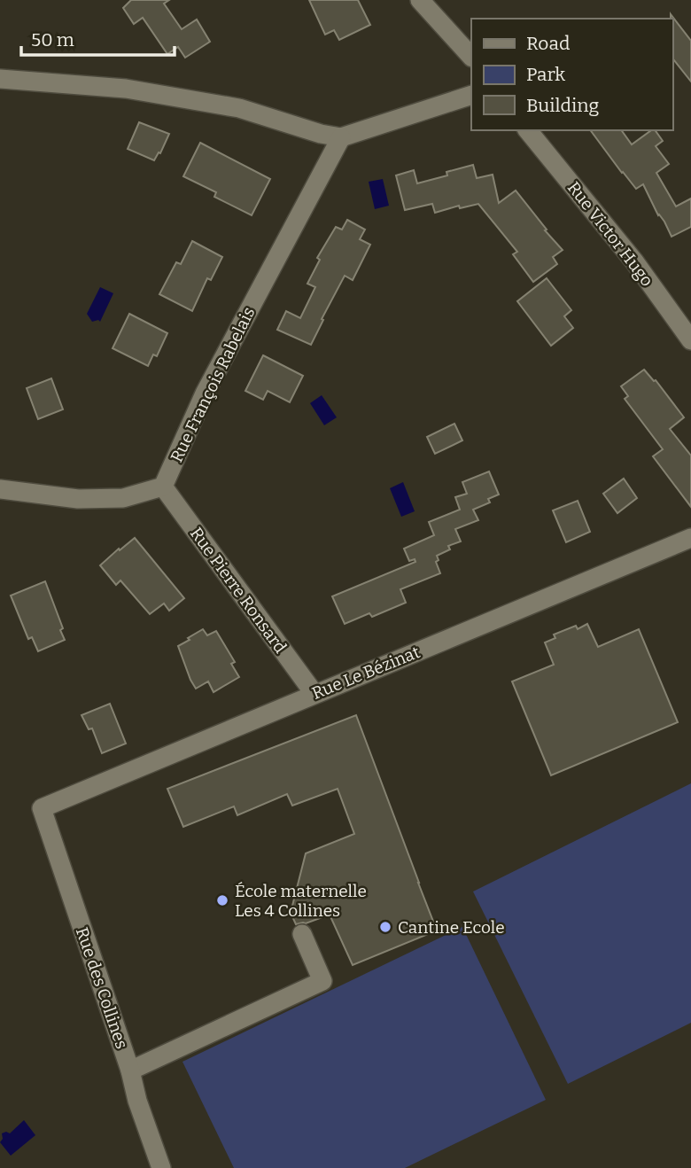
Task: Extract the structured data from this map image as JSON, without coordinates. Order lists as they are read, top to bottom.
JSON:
{
  "streets": {
    "street": [
      "Rue Victor Hugo",
      "Rue François Rabelais",
      "Rue Pierre Ronsard",
      "Rue Le Bézinat",
      "Rue des Collines"
    ]
  },
  "crossings": [
    ["Rue François Rabelais", "Rue Pierre Ronsard"],
    ["Rue Pierre Ronsard", "Rue Le Bézinat"],
    ["Rue Le Bézinat", "Rue des Collines"]
  ],
  "places": ["École maternelle Les 4 Collines", "Cantine Ecole"],
  "legend": ["Road", "Park", "Building"],
  "scale_bar": "50 m"
}
